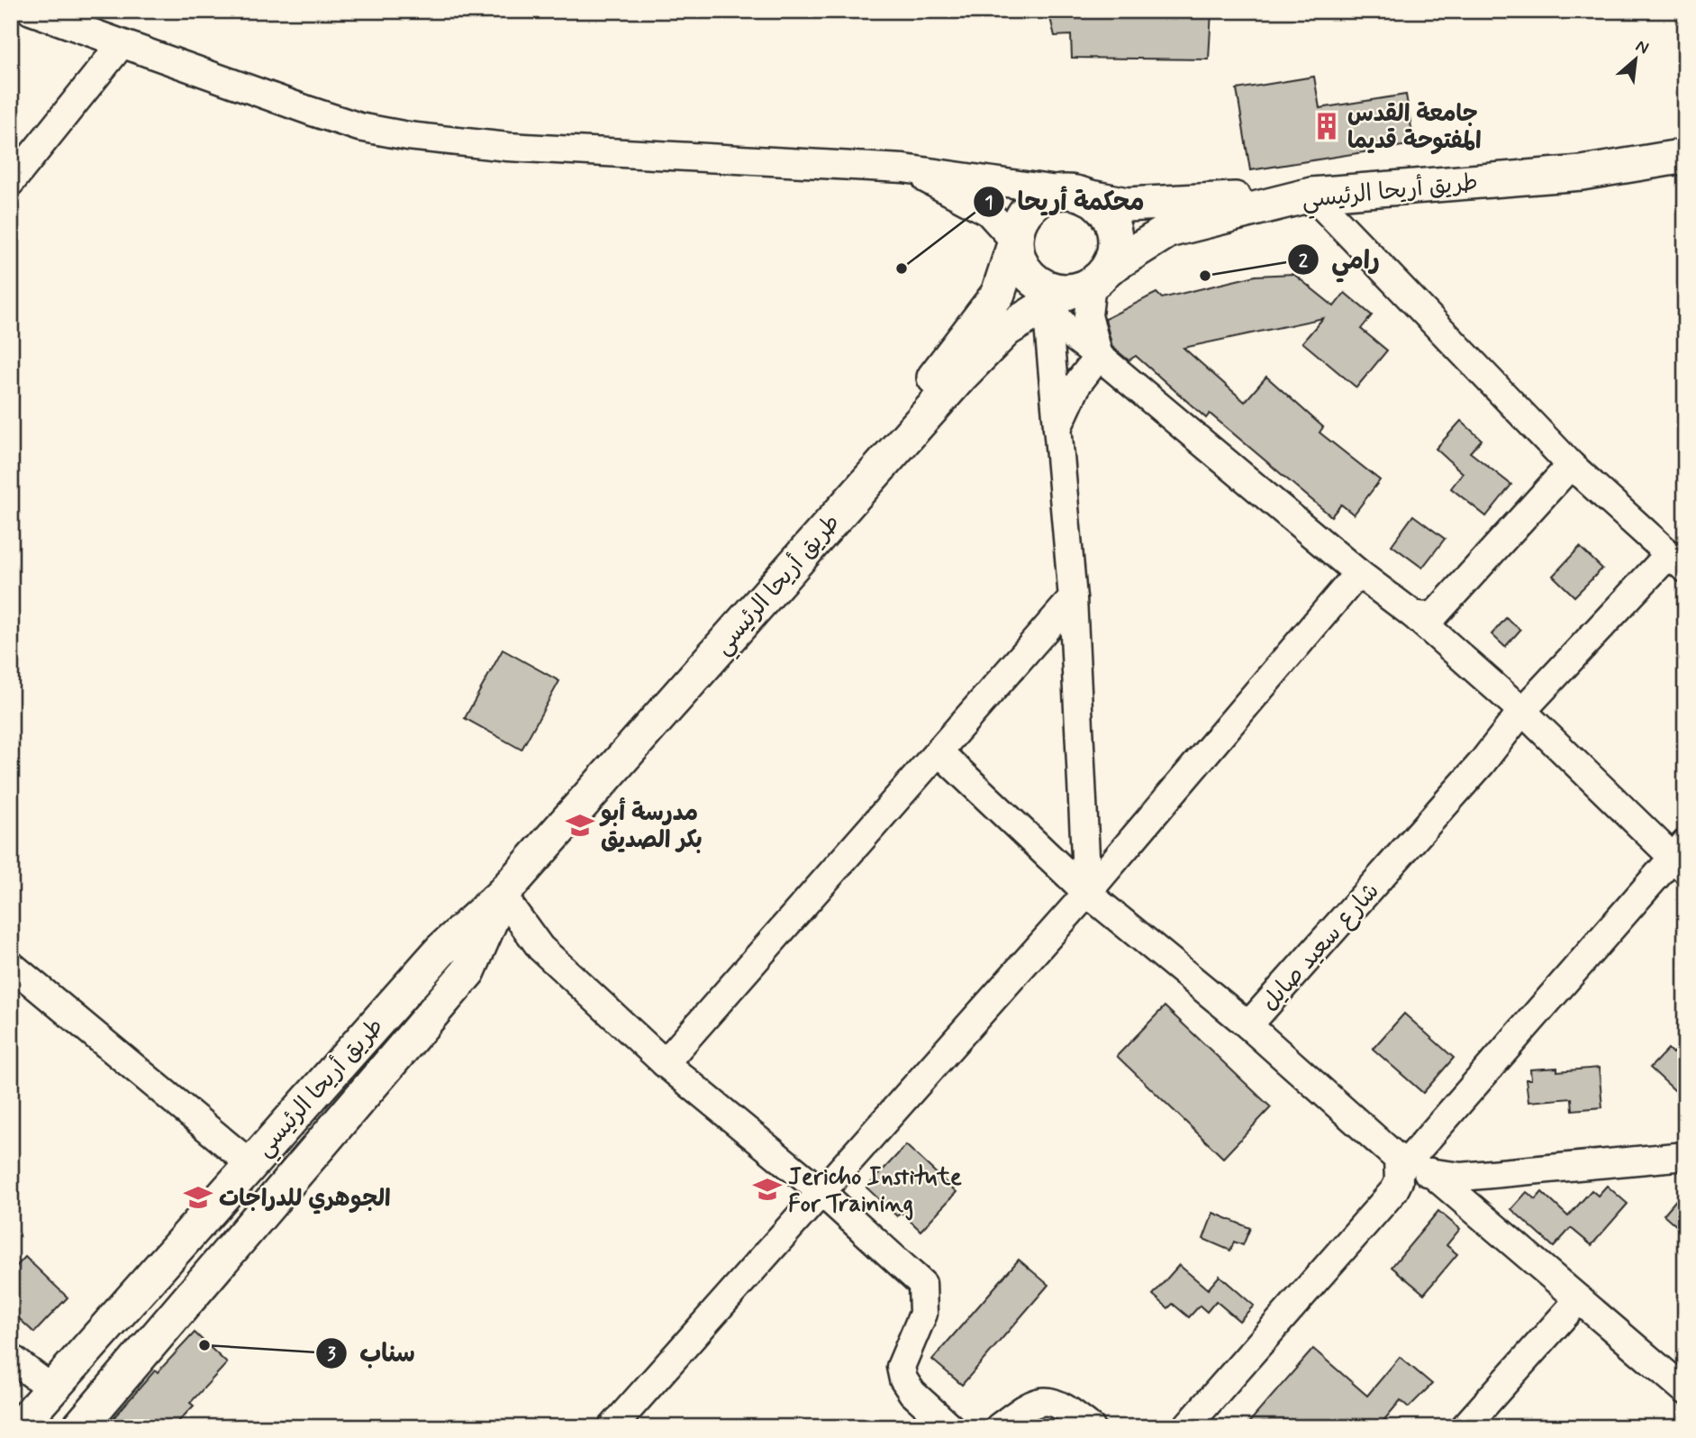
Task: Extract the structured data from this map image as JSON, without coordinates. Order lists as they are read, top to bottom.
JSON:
{
  "streets": {
    "main road": ["طريق أريحا الرئيسي"],
    "street": ["شارع سعيد صايل"]
  },
  "places": {
    "building": ["جامعة القدس المفتوحة قديما"],
    "other": ["محكمة أريحا", "رامي", "سناب"],
    "school or university": ["مدرسة أبو بكر الصديق", "Jericho Institute For Training", "الجوهري للدراجات"]
  },
  "north": "top right"
}
